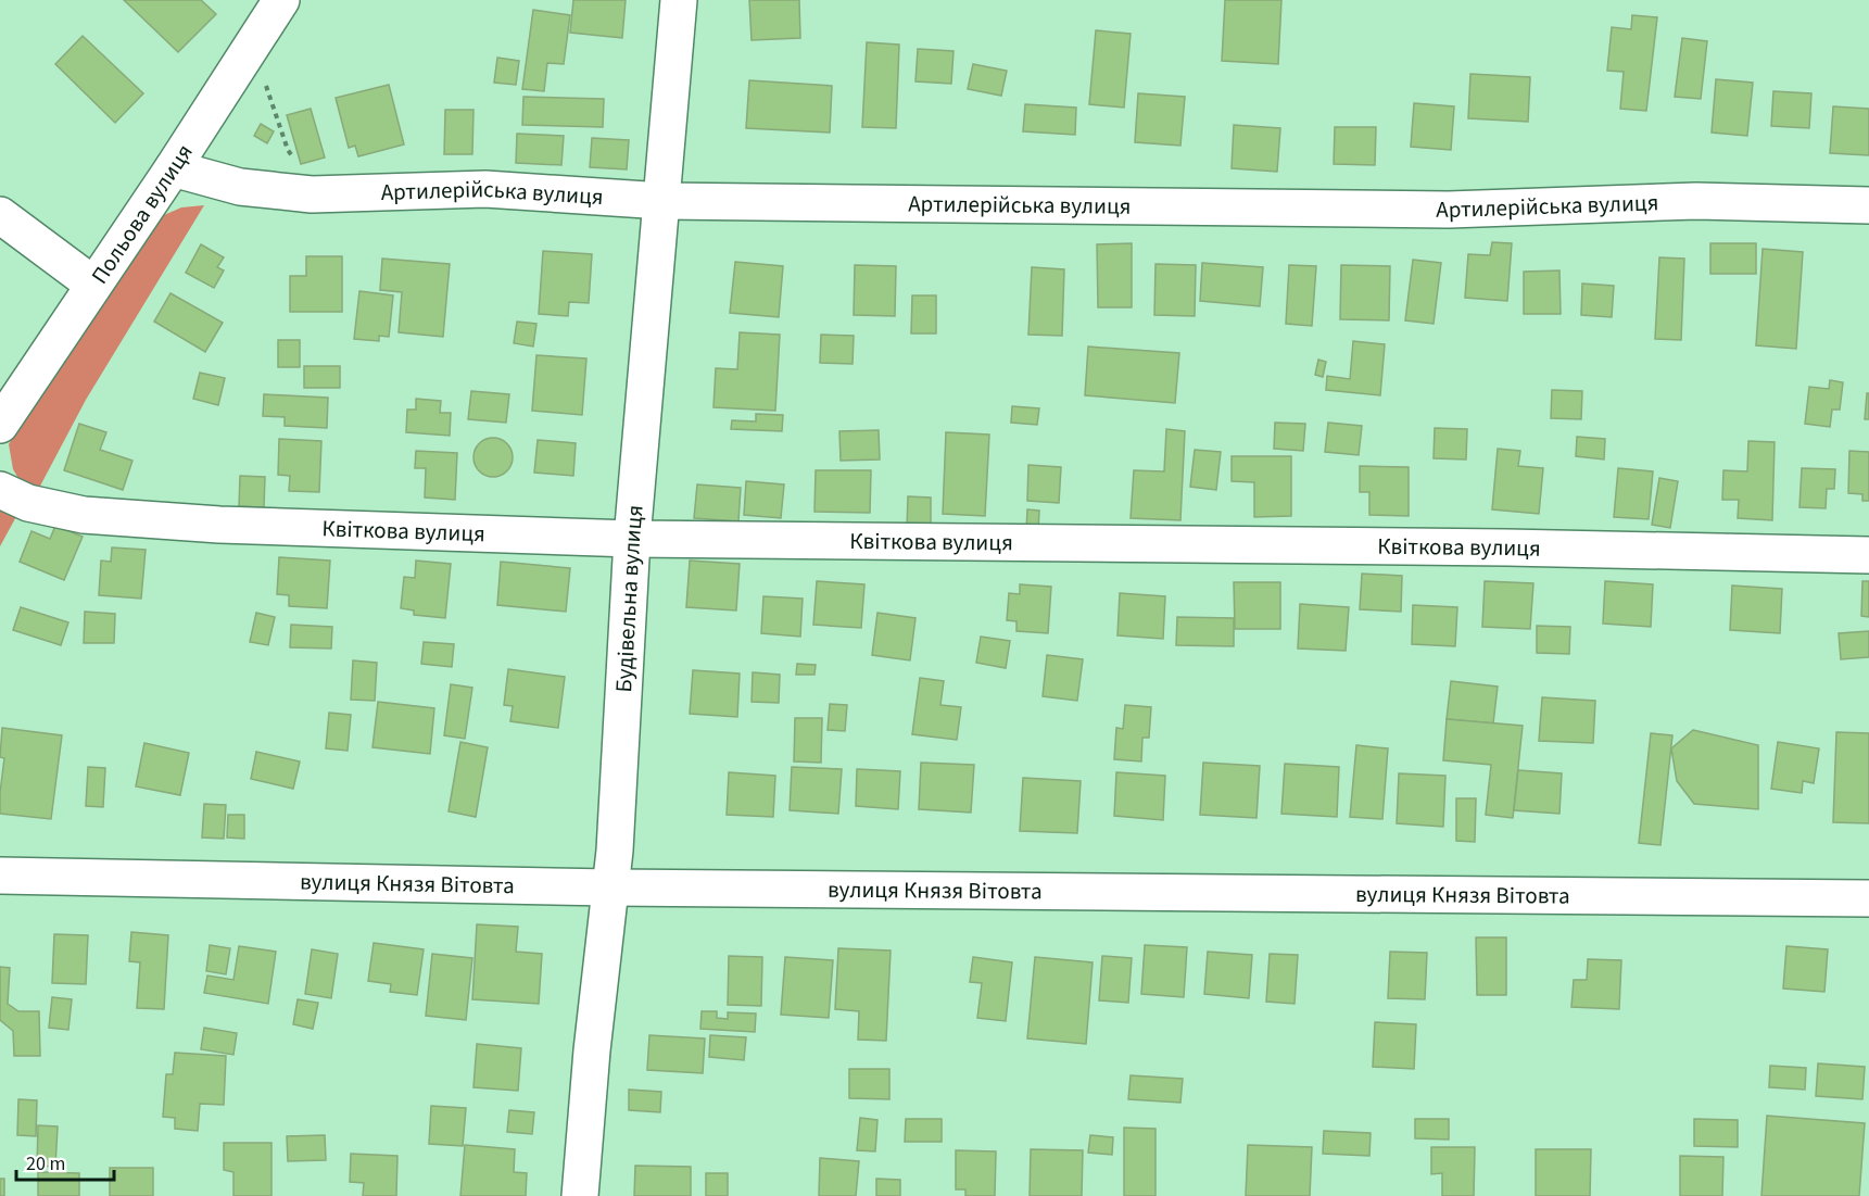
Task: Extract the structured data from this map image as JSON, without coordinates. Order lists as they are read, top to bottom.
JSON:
{
  "streets": {
    "street": [
      "Артилерійська вулиця",
      "Польова вулиця",
      "Квіткова вулиця",
      "Будівельна вулиця",
      "вулиця Князя Вітовта"
    ]
  },
  "crossings": [
    ["Артилерійська вулиця", "Польова вулиця"],
    ["Артилерійська вулиця", "Будівельна вулиця"],
    ["Квіткова вулиця", "Будівельна вулиця"],
    ["Будівельна вулиця", "вулиця Князя Вітовта"]
  ],
  "scale_bar": "20 m"
}
